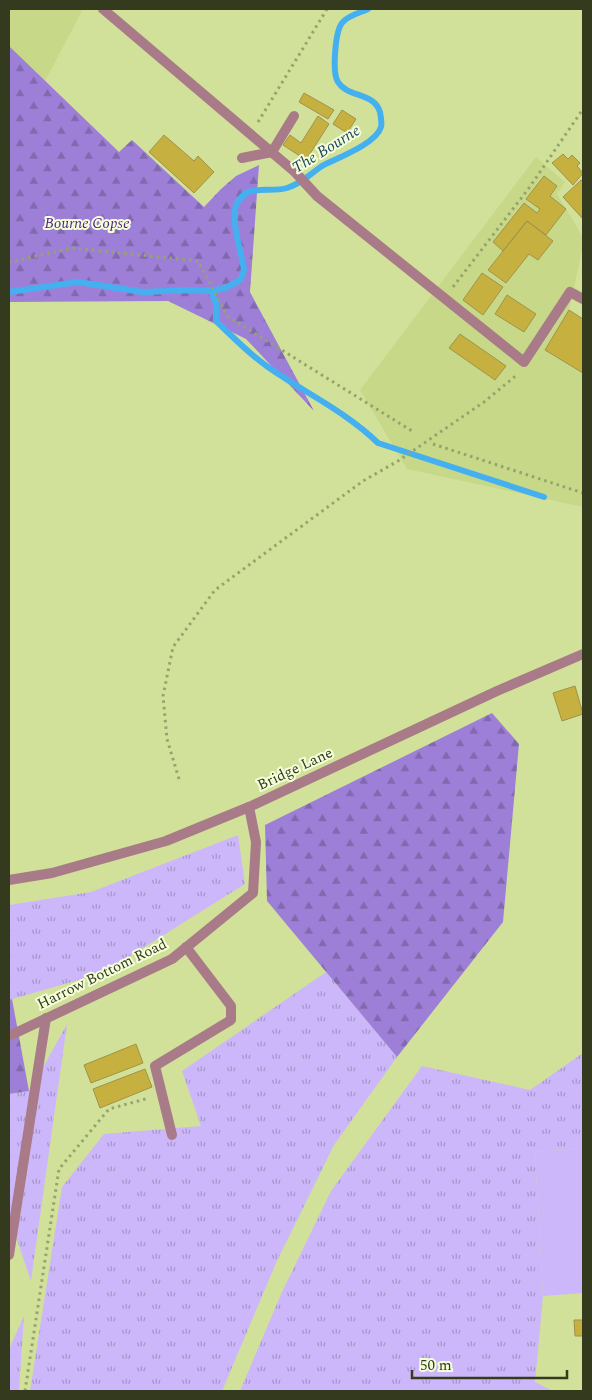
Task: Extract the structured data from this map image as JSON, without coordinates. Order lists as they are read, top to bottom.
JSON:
{
  "streets": {
    "street": ["Bridge Lane", "Harrow Bottom Road"]
  },
  "crossings": [
    ["Bridge Lane", "Harrow Bottom Road"]
  ],
  "water": ["The Bourne"],
  "parks": ["Bourne Copse"],
  "scale_bar": "50 m"
}
